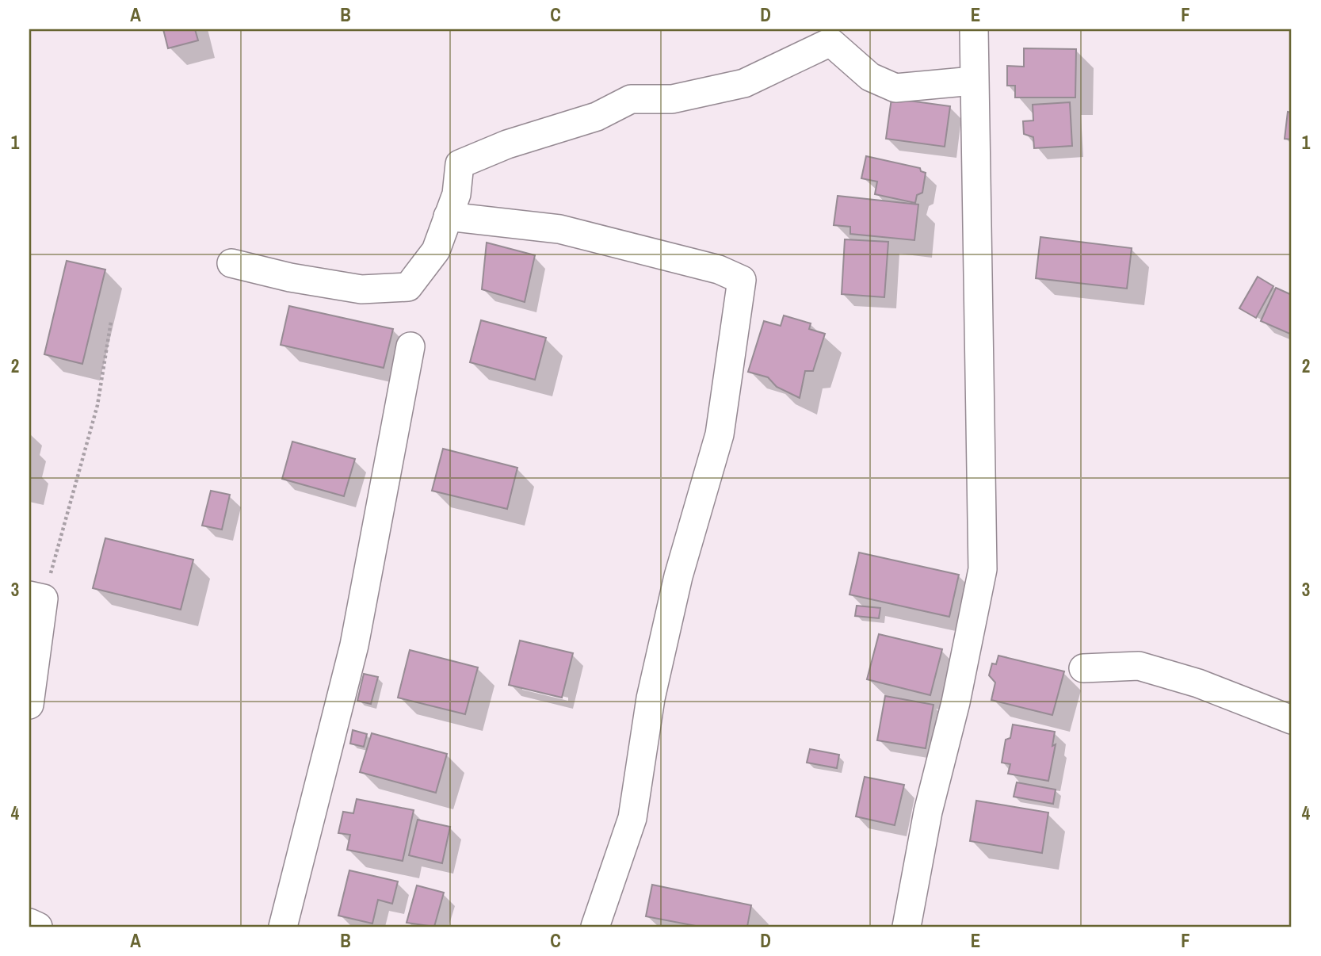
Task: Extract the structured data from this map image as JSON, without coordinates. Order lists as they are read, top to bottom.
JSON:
{
  "grid": {
    "columns": [
      "A",
      "B",
      "C",
      "D",
      "E",
      "F"
    ],
    "rows": [
      "1",
      "2",
      "3",
      "4"
    ]
  }
}
